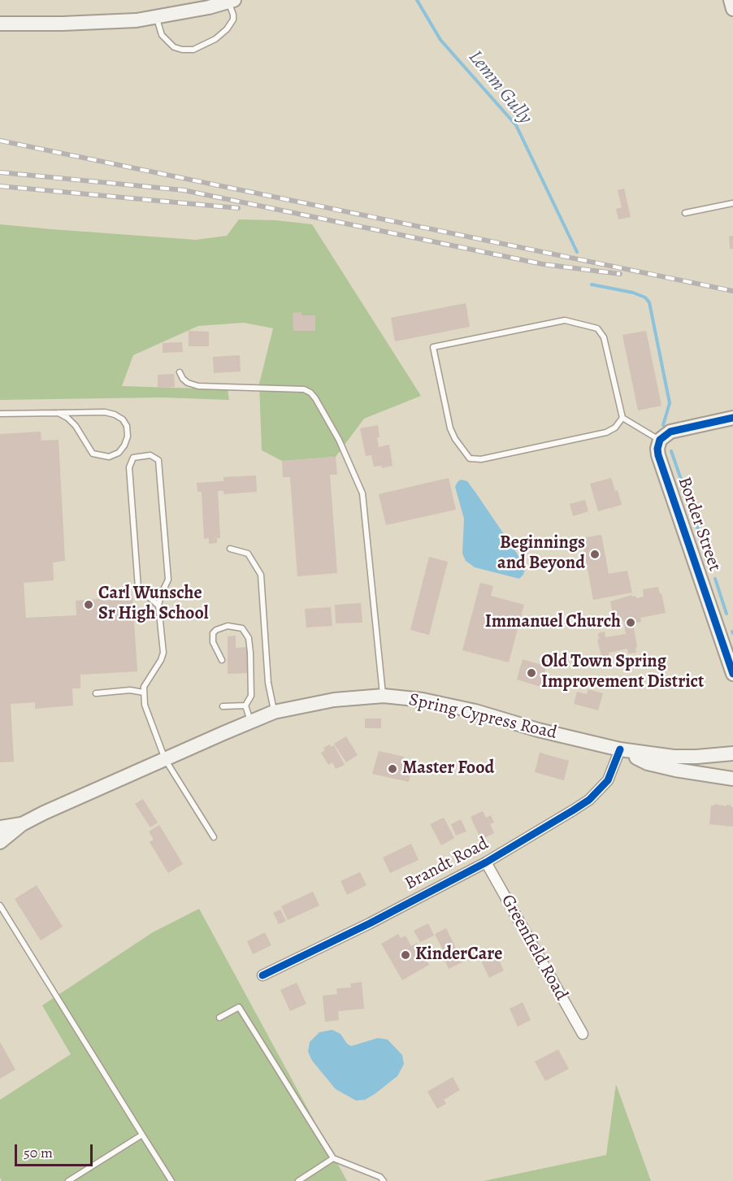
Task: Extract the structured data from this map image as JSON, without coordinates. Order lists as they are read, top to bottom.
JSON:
{
  "streets": {
    "main road": ["Border Street", "Spring Cypress Road"],
    "street": ["Brandt Road", "Greenfield Road"]
  },
  "crossings": [
    ["Spring Cypress Road", "Brandt Road"],
    ["Brandt Road", "Greenfield Road"]
  ],
  "water": ["Lemm Gully"],
  "places": [
    "Beginnings and Beyond",
    "Carl Wunsche Sr High School",
    "Immanuel Church",
    "Old Town Spring Improvement District",
    "Master Food",
    "KinderCare"
  ],
  "scale_bar": "50 m"
}
